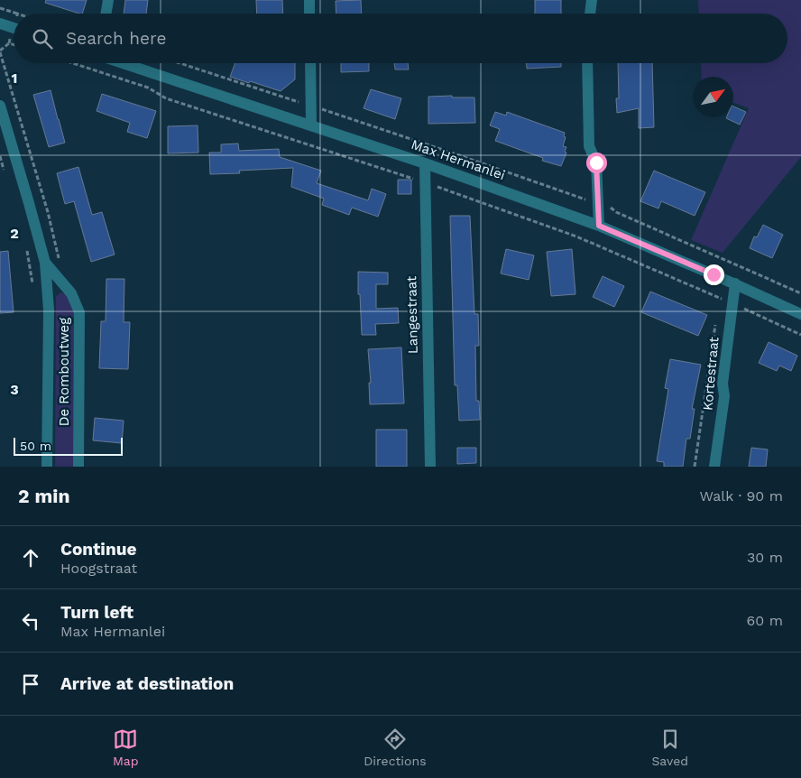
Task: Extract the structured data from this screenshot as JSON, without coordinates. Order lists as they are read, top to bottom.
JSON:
{
  "streets": {
    "street": [
      "Max Hermanlei",
      "Langestraat",
      "De Romboutweg",
      "Kortestraat"
    ]
  },
  "crossings": [
    ["Max Hermanlei", "Langestraat"],
    ["Max Hermanlei", "Kortestraat"]
  ],
  "scale_bar": "50 m",
  "north": "top right",
  "page": {
    "search": "Search here",
    "scale": "50 m",
    "heading": ["2 min", "Walk · 90 m"],
    "list": [
      ["Continue", "Hoogstraat", "30 m"],
      ["Turn left", "Max Hermanlei", "60 m"],
      "Arrive at destination"
    ],
    "nav": ["Map", "Directions", "Saved"]
  },
  "grid": {
    "rows": ["1", "2", "3"]
  }
}
